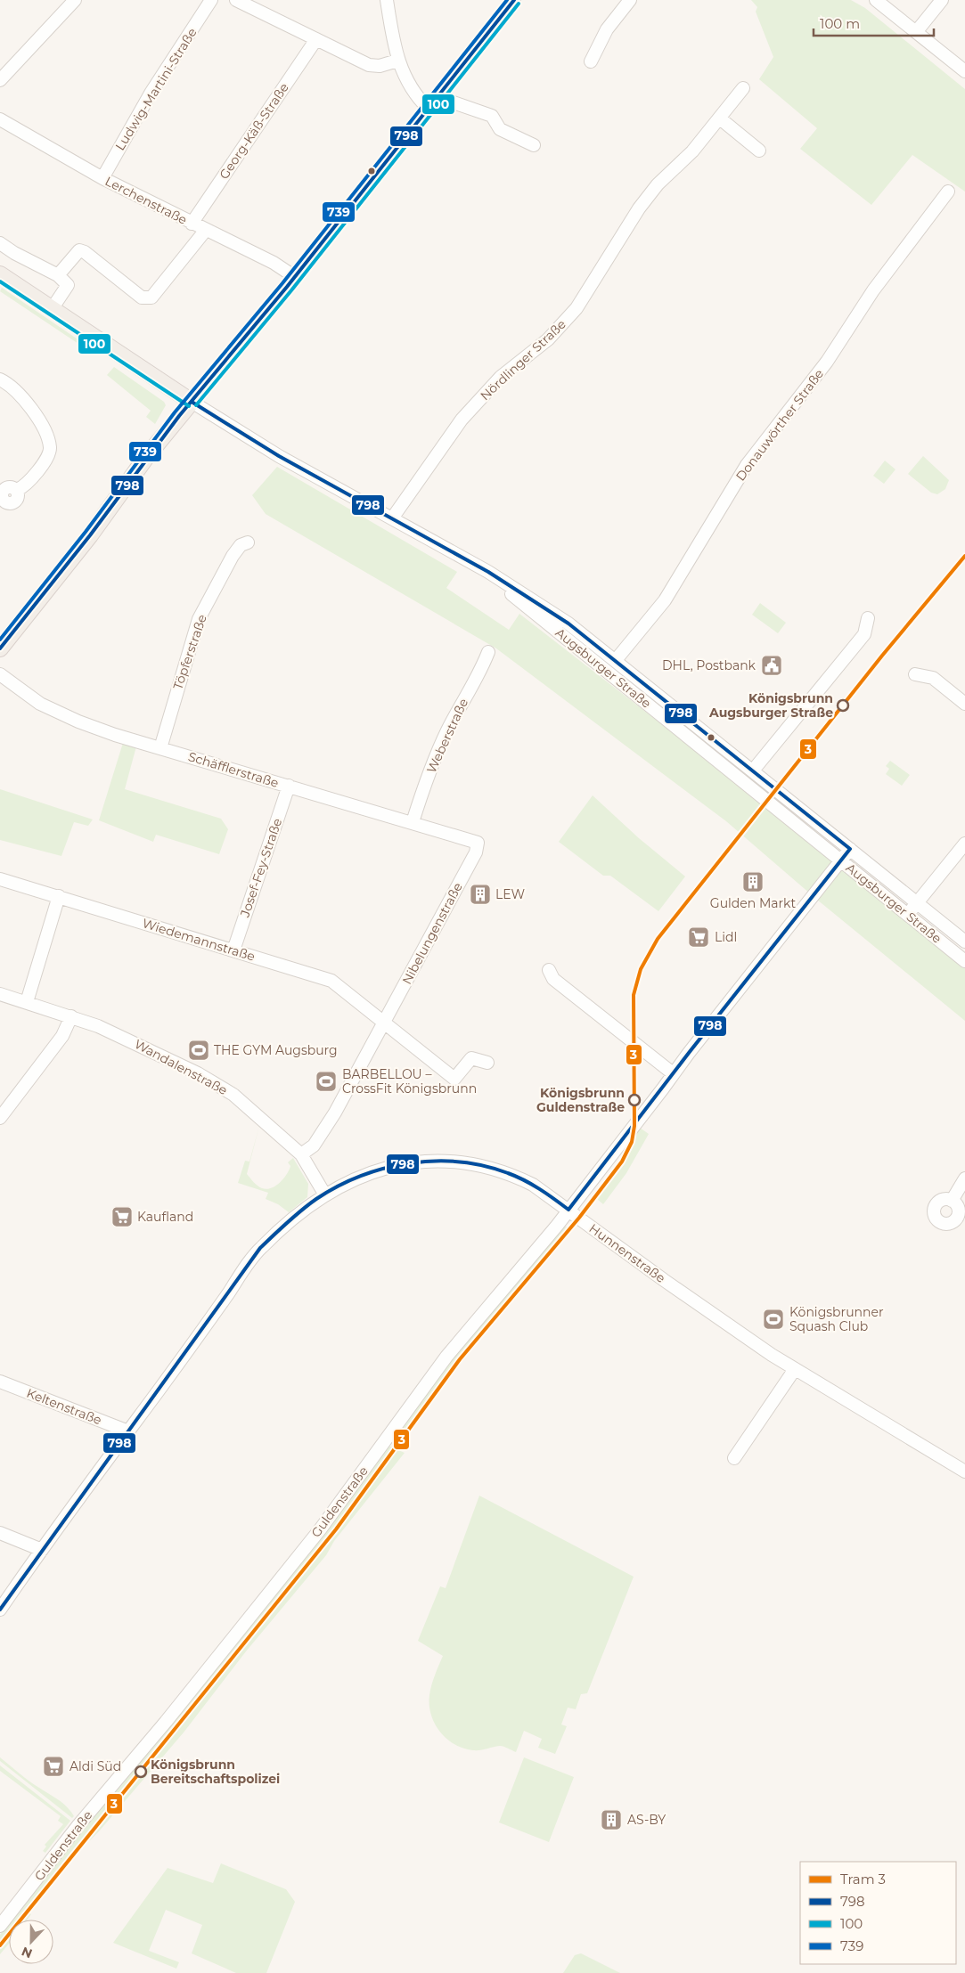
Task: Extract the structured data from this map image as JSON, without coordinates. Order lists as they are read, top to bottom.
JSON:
{
  "streets": {
    "street": [
      "Ludwig-Martini-Straße",
      "Georg-Käß-Straße",
      "Lerchenstraße",
      "Nördlinger Straße",
      "Donauwörther Straße",
      "Töpferstraße",
      "Augsburger Straße",
      "Weberstraße",
      "Schäfflerstraße",
      "Josef-Fey-Straße",
      "Nibelungenstraße",
      "Wiedemannstraße",
      "Wandalenstraße",
      "Hunnenstraße",
      "Keltenstraße",
      "Guldenstraße"
    ]
  },
  "crossings": [
    ["Ludwig-Martini-Straße", "Lerchenstraße"],
    ["Georg-Käß-Straße", "Lerchenstraße"],
    ["Nördlinger Straße", "Augsburger Straße"],
    ["Donauwörther Straße", "Augsburger Straße"],
    ["Töpferstraße", "Schäfflerstraße"],
    ["Augsburger Straße", "Guldenstraße"],
    ["Weberstraße", "Schäfflerstraße"],
    ["Schäfflerstraße", "Josef-Fey-Straße"],
    ["Schäfflerstraße", "Nibelungenstraße"],
    ["Josef-Fey-Straße", "Wiedemannstraße"],
    ["Nibelungenstraße", "Wiedemannstraße"],
    ["Nibelungenstraße", "Wandalenstraße"],
    ["Wandalenstraße", "Hunnenstraße"],
    ["Hunnenstraße", "Keltenstraße"],
    ["Hunnenstraße", "Guldenstraße"]
  ],
  "places": {
    "public building": ["DHL, Postbank"],
    "other": ["Königsbrunn Augsburger Straße", "Königsbrunn Guldenstraße", "Königsbrunn Bereitschaftspolizei"],
    "building": ["Gulden Markt", "LEW", "AS-BY"],
    "supermarket": ["Lidl", "Kaufland", "Aldi Süd"],
    "sports": ["THE GYM Augsburg", "BARBELLOU – CrossFit Königsbrunn", "Königsbrunner Squash Club"]
  },
  "lines": [
    "transit line 798",
    "transit line 739",
    "transit line 100",
    "tram line 3"
  ],
  "legend": [
    "Tram 3",
    "798",
    "100",
    "739"
  ],
  "scale_bar": "100 m",
  "north": "bottom"
}
